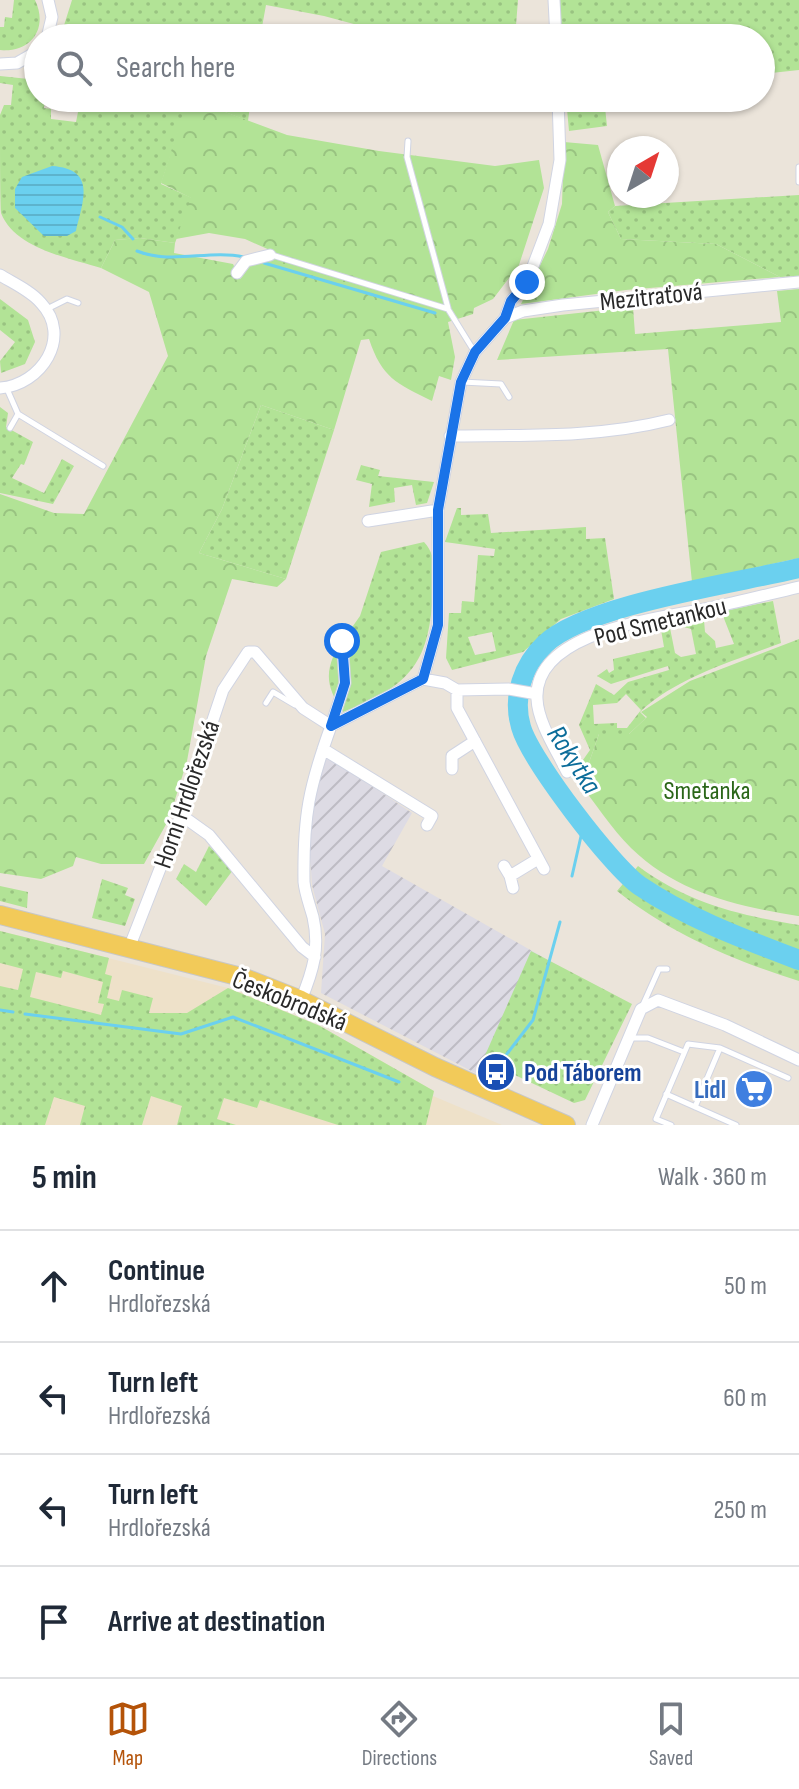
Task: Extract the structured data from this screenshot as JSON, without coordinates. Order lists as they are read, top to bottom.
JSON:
{
  "streets": {
    "main road": ["Českobrodská"],
    "street": ["Mezitraťová", "Pod Smetankou", "Horní Hrdlořezská"]
  },
  "crossings": [
    ["Horní Hrdlořezská", "Českobrodská"]
  ],
  "water": ["Rokytka"],
  "parks": ["Smetanka"],
  "places": {
    "bus stop": ["Pod Táborem"],
    "supermarket": ["Lidl"]
  },
  "north": "top right",
  "page": {
    "search": "Search here",
    "heading": ["5 min", "Walk · 360 m"],
    "list": [
      ["Continue", "Hrdlořezská", "50 m"],
      ["Turn left", "Hrdlořezská", "60 m"],
      ["Turn left", "Hrdlořezská", "250 m"],
      "Arrive at destination"
    ],
    "nav": ["Map", "Directions", "Saved"]
  }
}
